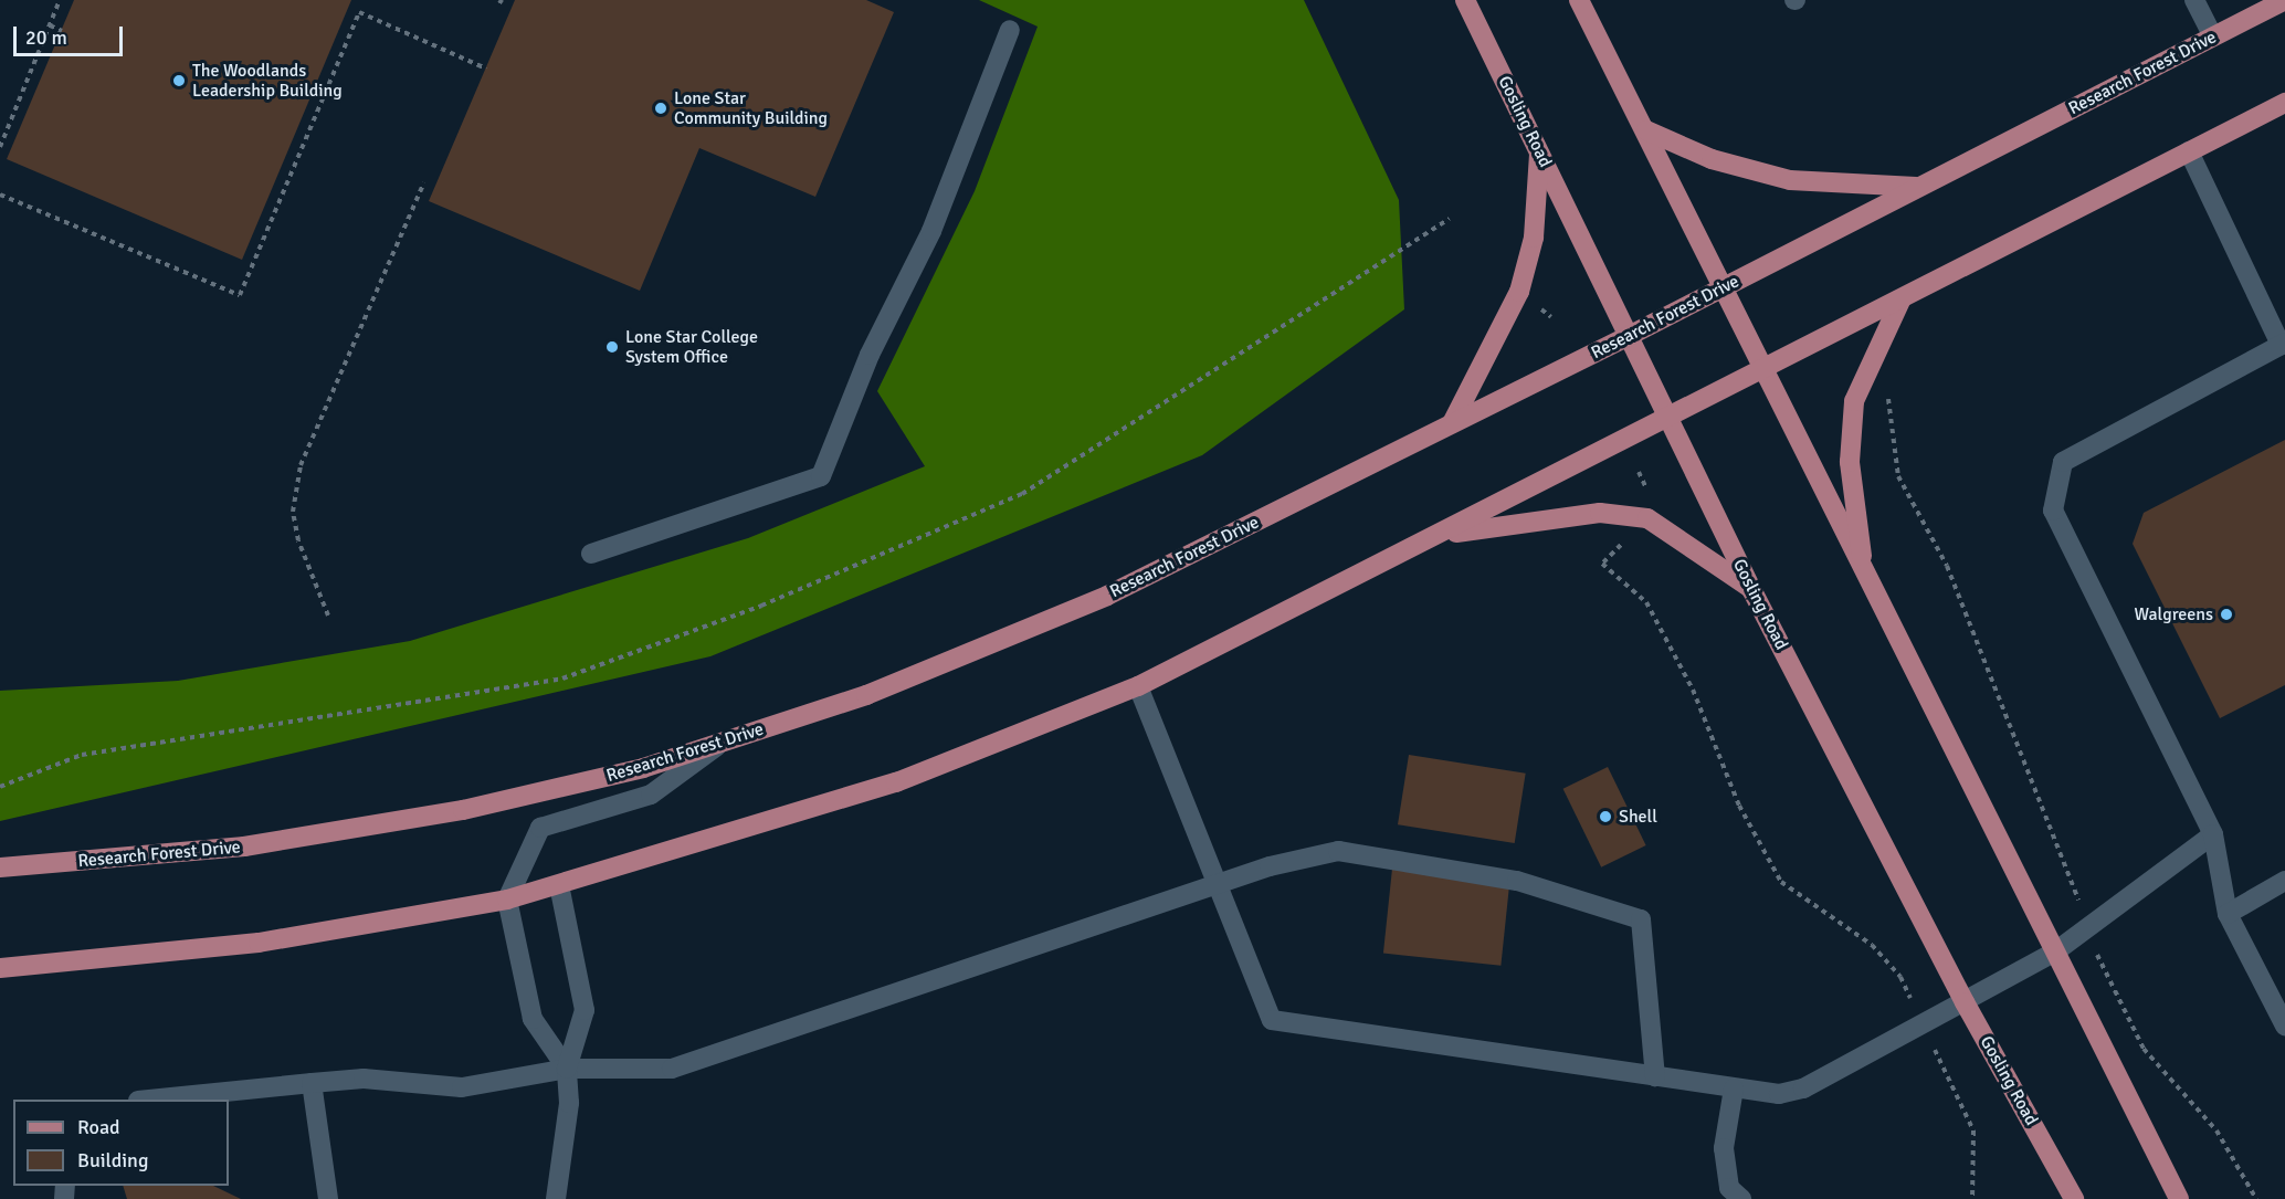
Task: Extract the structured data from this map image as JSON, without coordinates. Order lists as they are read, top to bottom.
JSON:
{
  "streets": {
    "main road": ["Research Forest Drive", "Gosling Road"]
  },
  "crossings": [
    ["Research Forest Drive", "Gosling Road"]
  ],
  "places": [
    "The Woodlands Leadership Building",
    "Lone Star Community Building",
    "Lone Star College System Office",
    "Walgreens",
    "Shell"
  ],
  "legend": ["Road", "Building"],
  "scale_bar": "20 m"
}
